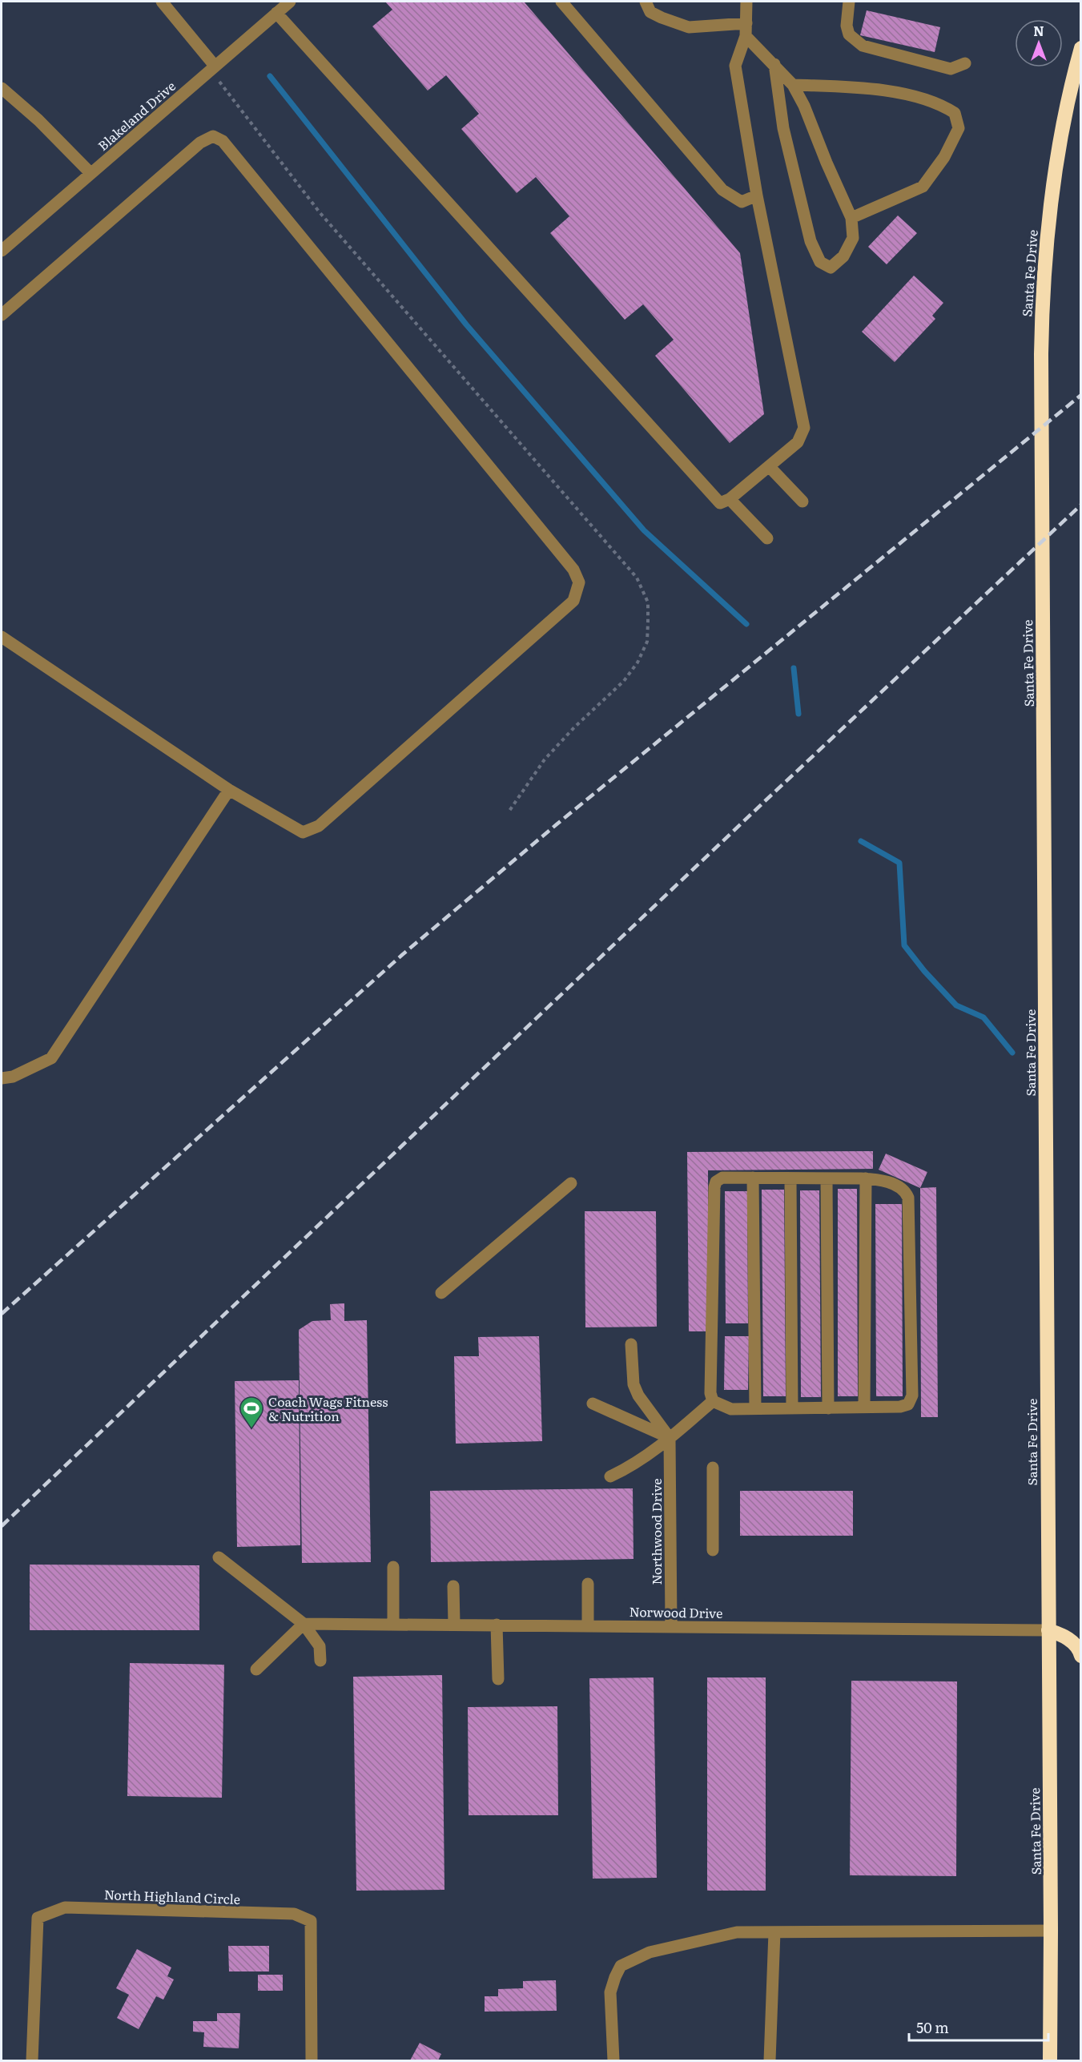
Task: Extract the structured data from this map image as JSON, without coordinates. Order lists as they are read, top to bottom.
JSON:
{
  "streets": {
    "highway": ["Santa Fe Drive"],
    "street": [
      "Blakeland Drive",
      "Northwood Drive",
      "Norwood Drive",
      "North Highland Circle"
    ]
  },
  "crossings": [
    ["Santa Fe Drive", "Norwood Drive"],
    ["Northwood Drive", "Norwood Drive"]
  ],
  "places": {
    "sports": ["Coach Wags Fitness & Nutrition"]
  },
  "scale_bar": "50 m",
  "north": "top"
}
